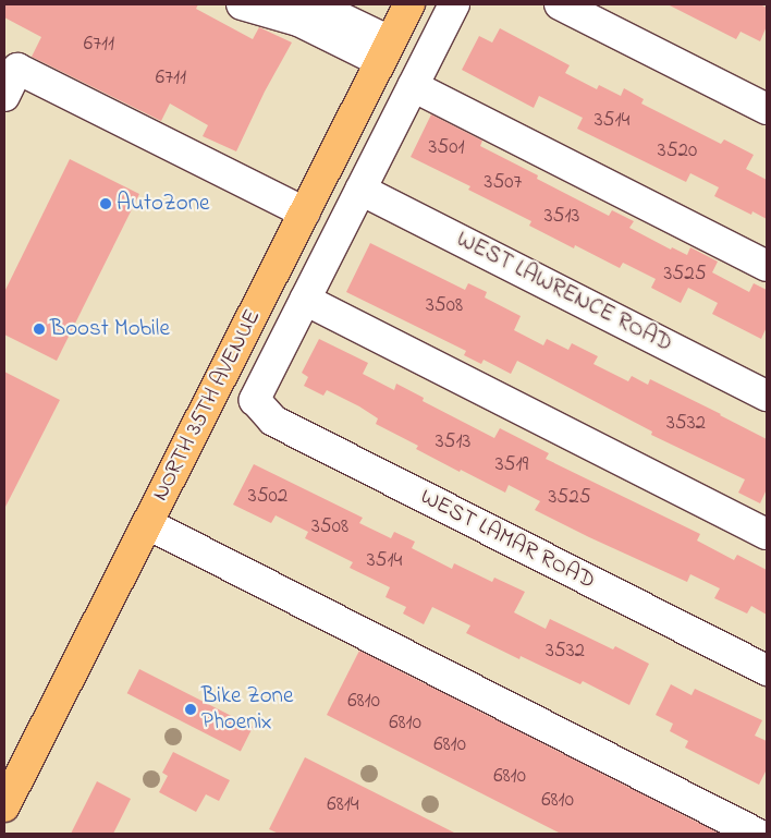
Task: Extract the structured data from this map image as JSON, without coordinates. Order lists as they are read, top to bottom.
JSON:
{
  "streets": {
    "main road": ["NORTH 35TH AVENUE"],
    "street": ["WEST LAWRENCE ROAD", "WEST LAMAR ROAD"]
  },
  "crossings": [
    ["WEST LAWRENCE ROAD", "NORTH 35TH AVENUE"],
    ["NORTH 35TH AVENUE", "WEST LAMAR ROAD"]
  ],
  "places": ["AutoZone", "Boost Mobile", "Bike Zone Phoenix"],
  "house_numbers": [
    "6711",
    "6711",
    "3514",
    "3501",
    "3520",
    "3507",
    "3513",
    "3525",
    "3508",
    "3532",
    "3513",
    "3519",
    "3502",
    "3525",
    "3508",
    "3514",
    "3532",
    "6810",
    "6810",
    "6810",
    "6810",
    "6810",
    "6814"
  ]
}
